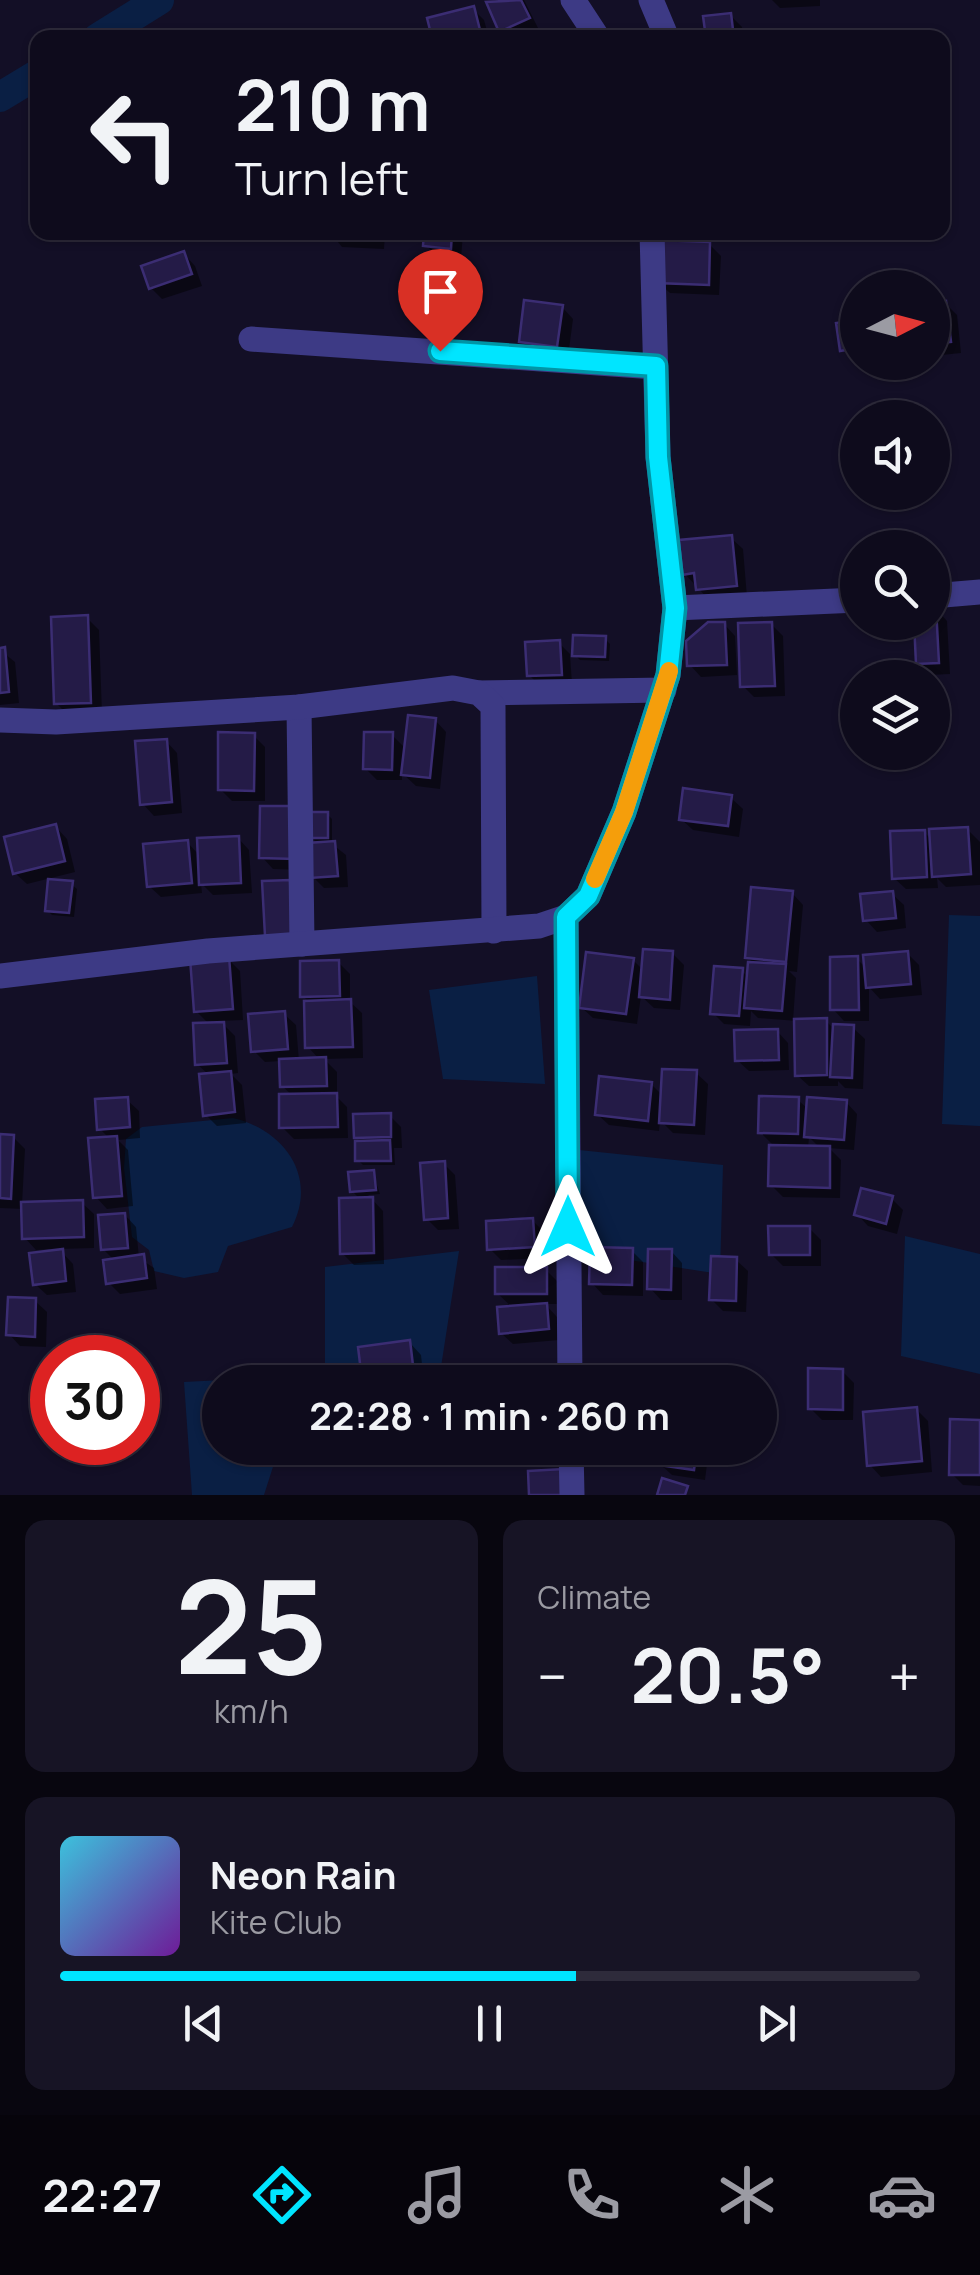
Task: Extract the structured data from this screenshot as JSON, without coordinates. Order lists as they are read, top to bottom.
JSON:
{
  "north": "right",
  "page": {
    "turn": ["210 m", "Turn left"],
    "limit": "30",
    "trip": "22:28 · 1 min · 260 m",
    "tile": [
      ["25", "km/h"],
      "Climate"
    ],
    "heat": ["−", "20.5°", "+"],
    "song": ["Neon Rain", "Kite Club"],
    "tabs": "22:27"
  }
}
